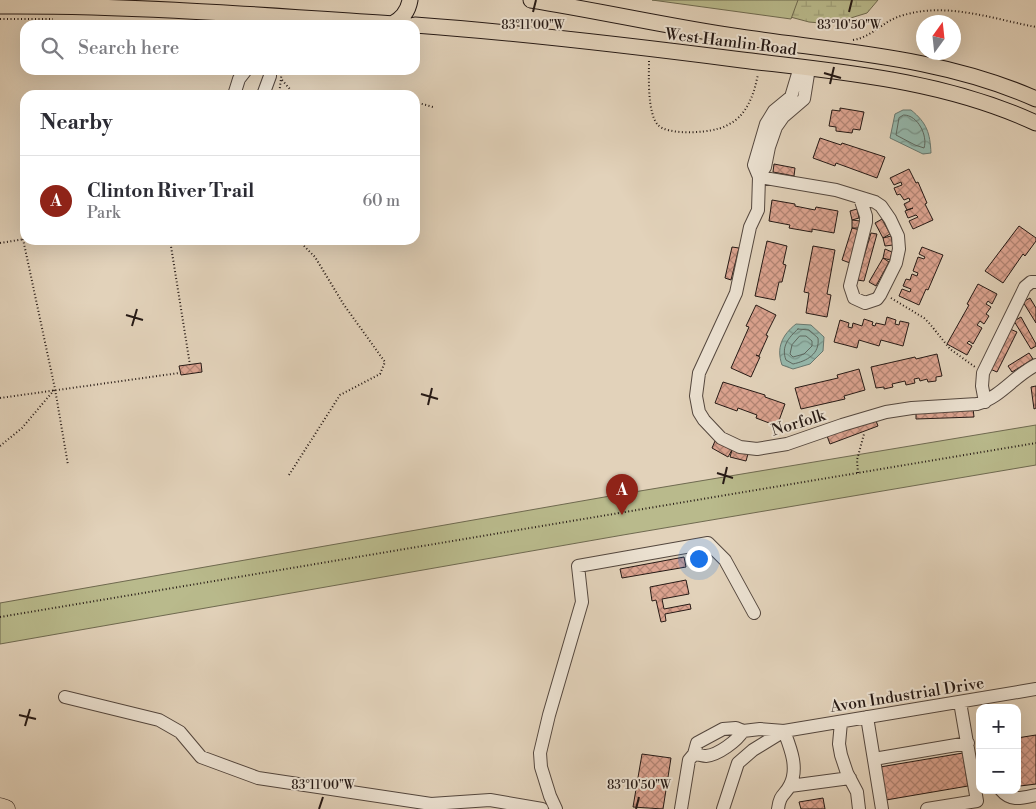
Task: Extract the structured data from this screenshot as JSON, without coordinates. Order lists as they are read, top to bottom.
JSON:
{
  "streets": {
    "main road": ["West Hamlin Road"],
    "street": ["Norfolk", "Avon Industrial Drive"]
  },
  "crossings": [
    ["West Hamlin Road", "Norfolk"]
  ],
  "north": "top",
  "page": {
    "search": "Search here",
    "heading": "Nearby",
    "list": [
      {
        "mark": "A",
        "name": "Clinton River Trail",
        "note": "Park",
        "value": "60 m"
      }
    ],
    "pins": "A",
    "map_buttons": ["+", "−"]
  },
  "coordinates": ["83°11'00\"W", "83°10'50\"W"]
}
